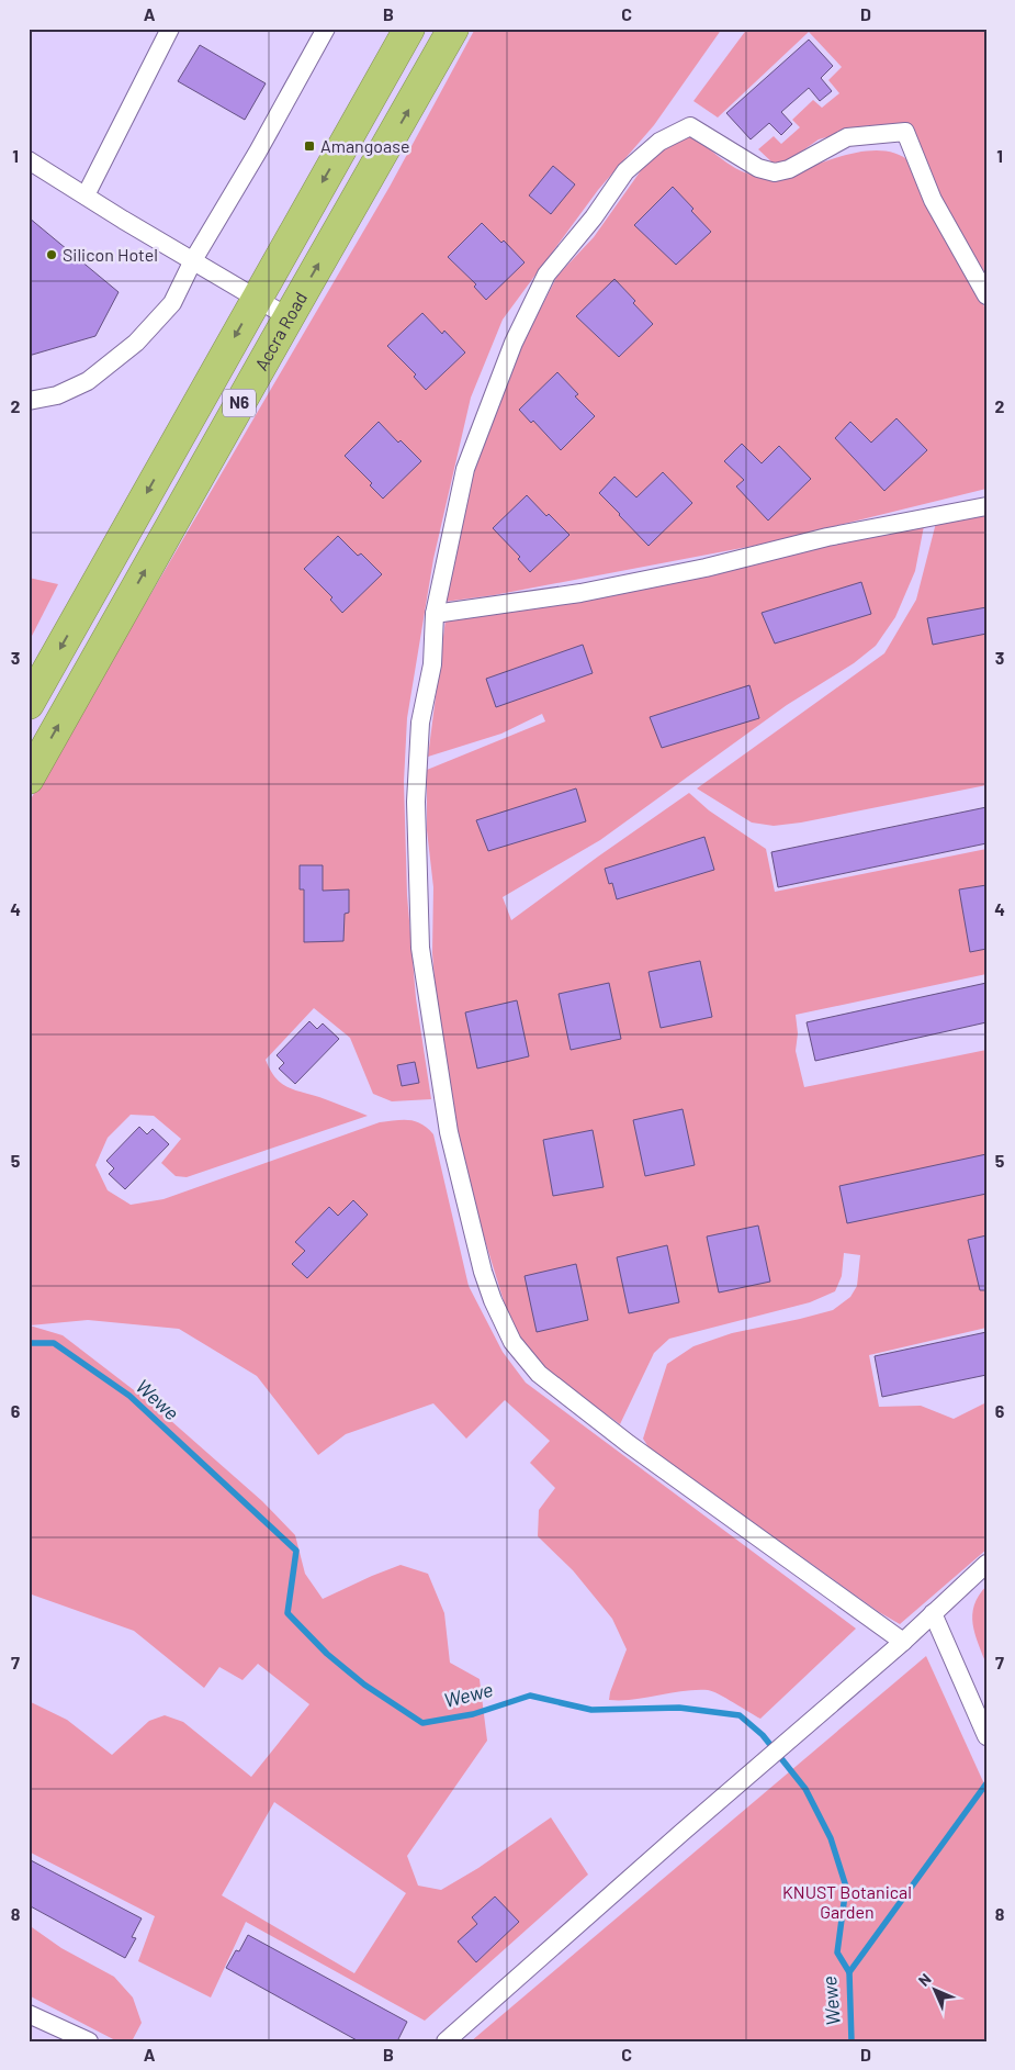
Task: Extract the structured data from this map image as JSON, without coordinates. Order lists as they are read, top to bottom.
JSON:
{
  "streets": {
    "highway": ["Accra Road", "N6"]
  },
  "water": ["Wewe"],
  "parks": ["KNUST Botanical Garden"],
  "places": {
    "transit": ["Amangoase"],
    "other": ["Silicon Hotel"]
  },
  "north": "top left",
  "grid": {
    "columns": [
      "A",
      "B",
      "C",
      "D"
    ],
    "rows": [
      "1",
      "2",
      "3",
      "4",
      "5",
      "6",
      "7",
      "8"
    ]
  }
}
